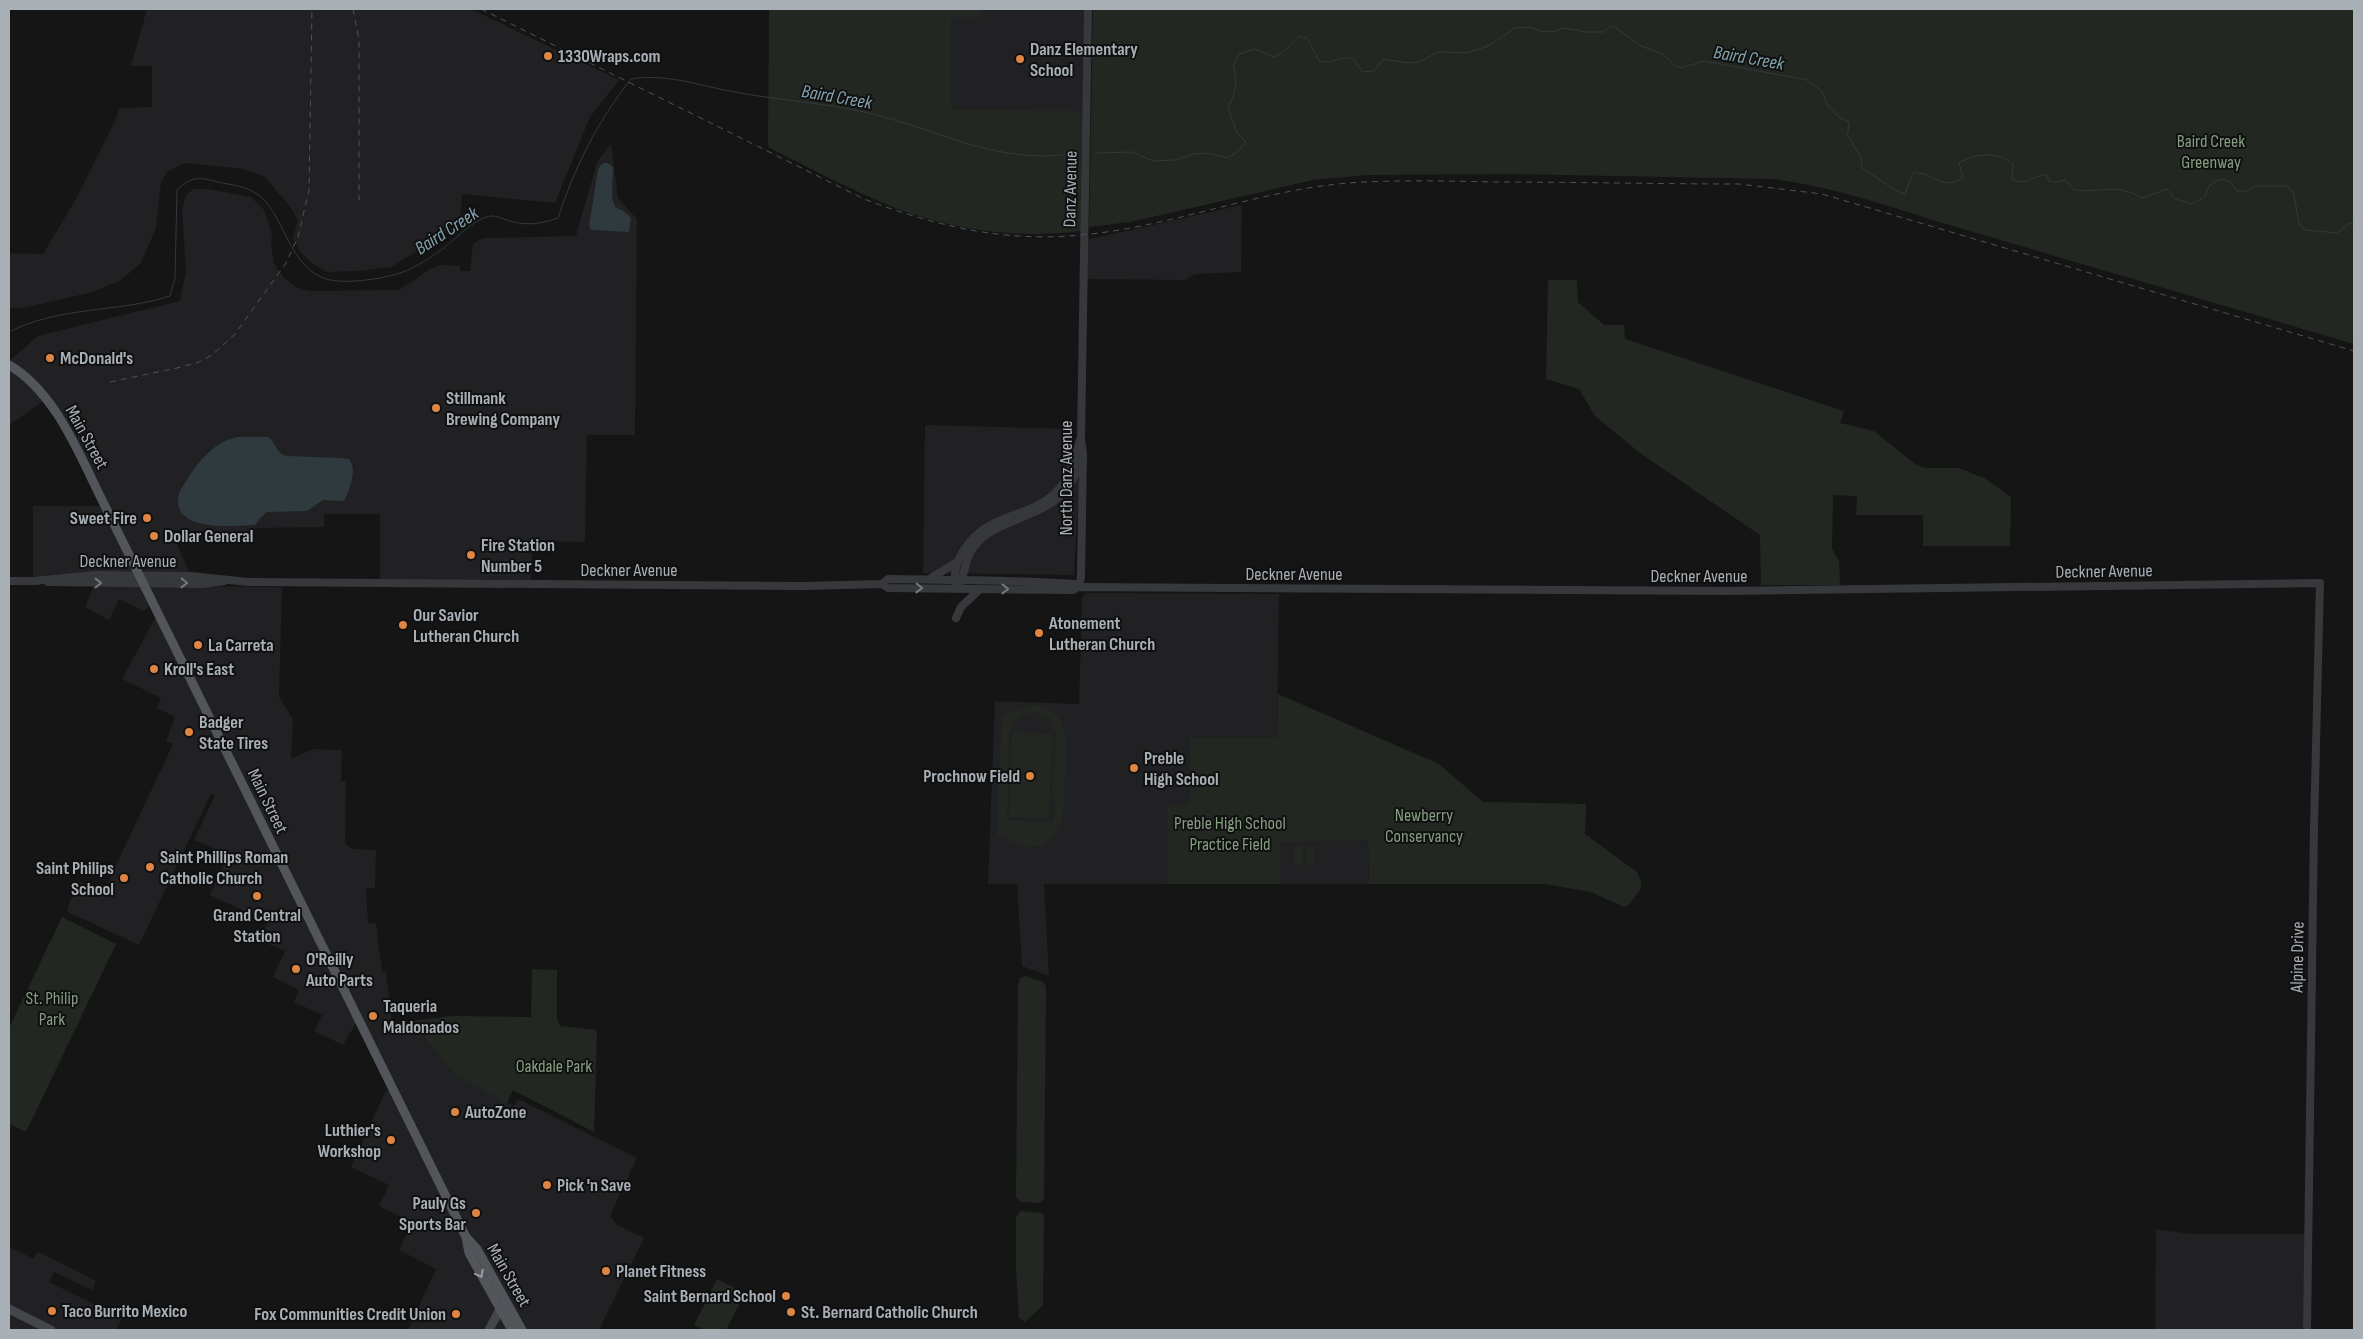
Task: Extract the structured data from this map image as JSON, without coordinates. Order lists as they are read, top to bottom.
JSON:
{
  "streets": {
    "main road": ["Main Street"],
    "street": [
      "Danz Avenue",
      "North Danz Avenue",
      "Deckner Avenue",
      "Alpine Drive"
    ]
  },
  "crossings": [
    ["Danz Avenue", "North Danz Avenue"],
    ["Main Street", "Deckner Avenue"],
    ["North Danz Avenue", "Deckner Avenue"],
    ["Deckner Avenue", "Alpine Drive"]
  ],
  "water": ["Baird Creek"],
  "parks": [
    "Baird Creek Greenway",
    "Newberry Conservancy",
    "Preble High School Practice Field",
    "St. Philip Park",
    "Oakdale Park"
  ],
  "places": [
    "1330Wraps.com",
    "Danz Elementary School",
    "McDonald's",
    "Stillmank Brewing Company",
    "Sweet Fire",
    "Dollar General",
    "Fire Station Number 5",
    "Our Savior Lutheran Church",
    "Atonement Lutheran Church",
    "La Carreta",
    "Kroll's East",
    "Badger State Tires",
    "Preble High School",
    "Prochnow Field",
    "Saint Phillips Roman Catholic Church",
    "Saint Philips School",
    "Grand Central Station",
    "O'Reilly Auto Parts",
    "Taqueria Maldonados",
    "AutoZone",
    "Luthier's Workshop",
    "Pick 'n Save",
    "Pauly Gs Sports Bar",
    "Planet Fitness",
    "Saint Bernard School",
    "Taco Burrito Mexico",
    "St. Bernard Catholic Church",
    "Fox Communities Credit Union"
  ]
}
